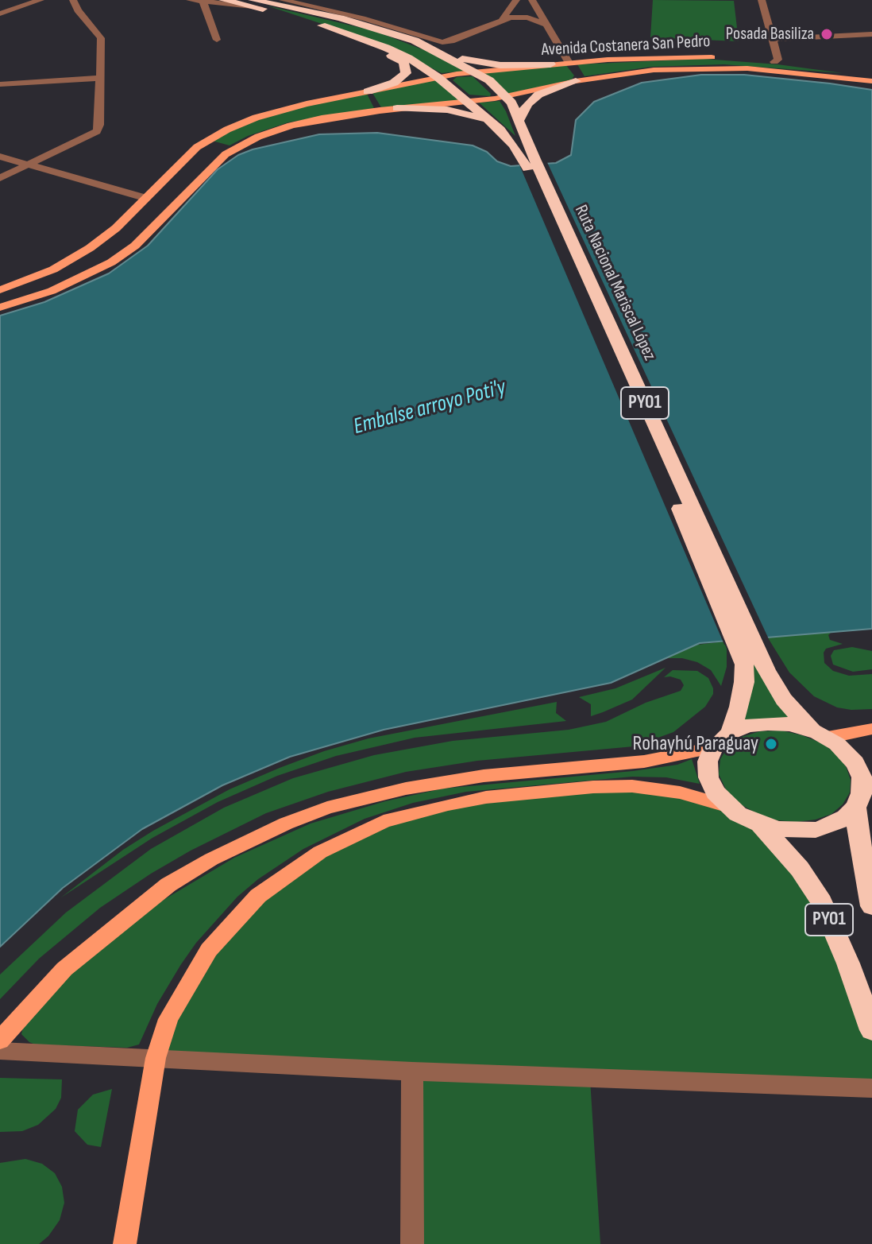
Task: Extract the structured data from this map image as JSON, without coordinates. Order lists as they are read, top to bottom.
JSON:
{
  "streets": {
    "highway": ["Ruta Nacional Mariscal López", "PY01"],
    "main road": ["Avenida Costanera San Pedro"]
  },
  "crossings": [
    ["Avenida Costanera San Pedro", "Ruta Nacional Mariscal López"],
    ["Ruta Nacional Mariscal López", "PY01"]
  ],
  "water": ["Embalse arroyo Poti'y"],
  "places": ["Posada Basiliza", "Rohayhú Paraguay"]
}
